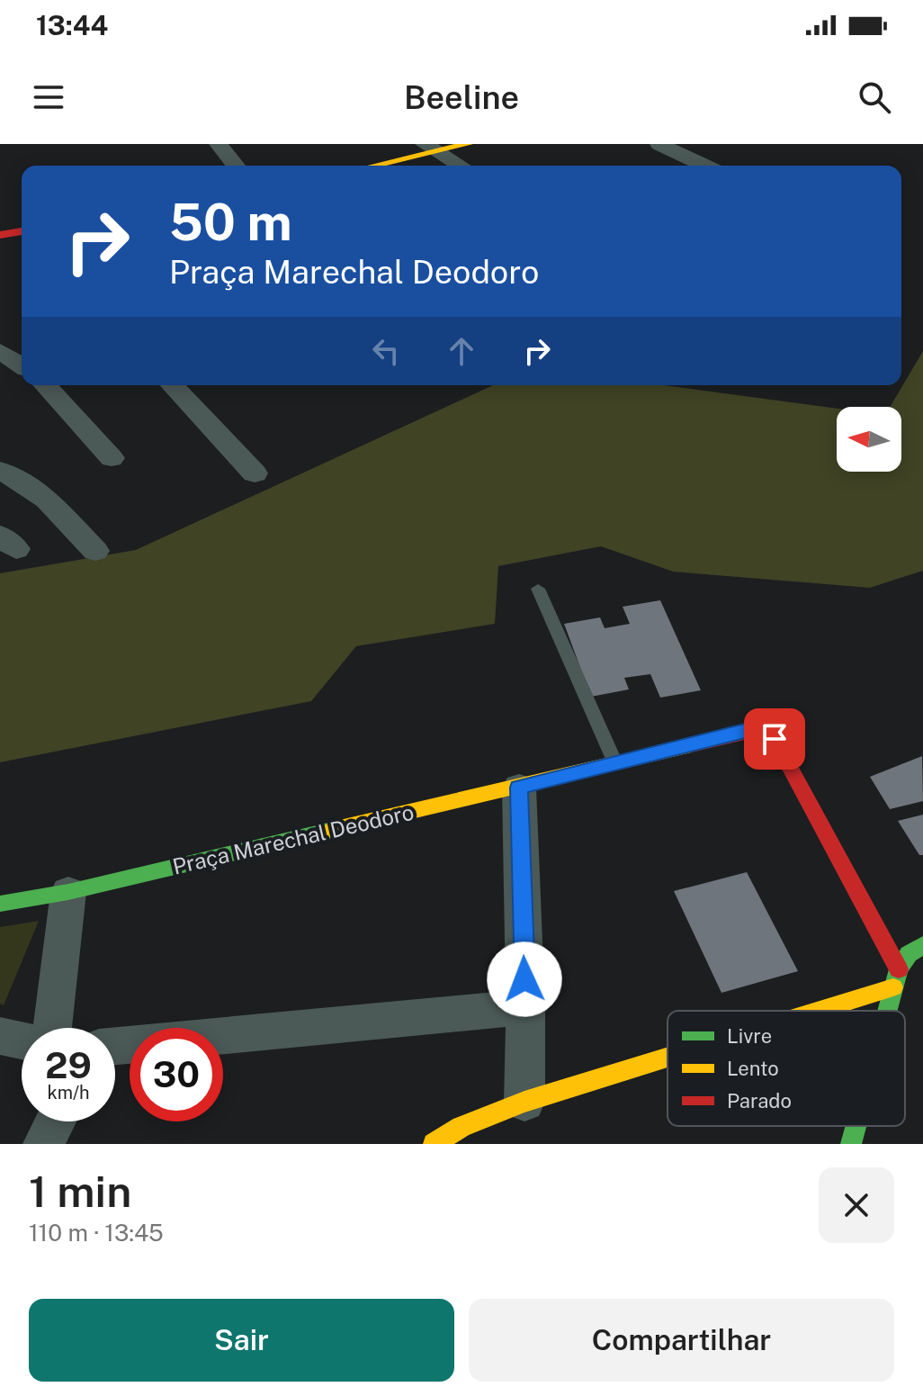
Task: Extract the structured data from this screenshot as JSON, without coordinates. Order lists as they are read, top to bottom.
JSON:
{
  "streets": {
    "street": ["Praça Marechal Deodoro"]
  },
  "legend": ["Livre", "Lento", "Parado"],
  "north": "left",
  "page": {
    "status": "13:44",
    "header": "Beeline",
    "turn": ["50 m", "Praça Marechal Deodoro"],
    "speed": "29 km/h",
    "limit": "30",
    "heading": ["1 min", "110 m · 13:45"],
    "buttons": ["Sair", "Compartilhar"]
  }
}
